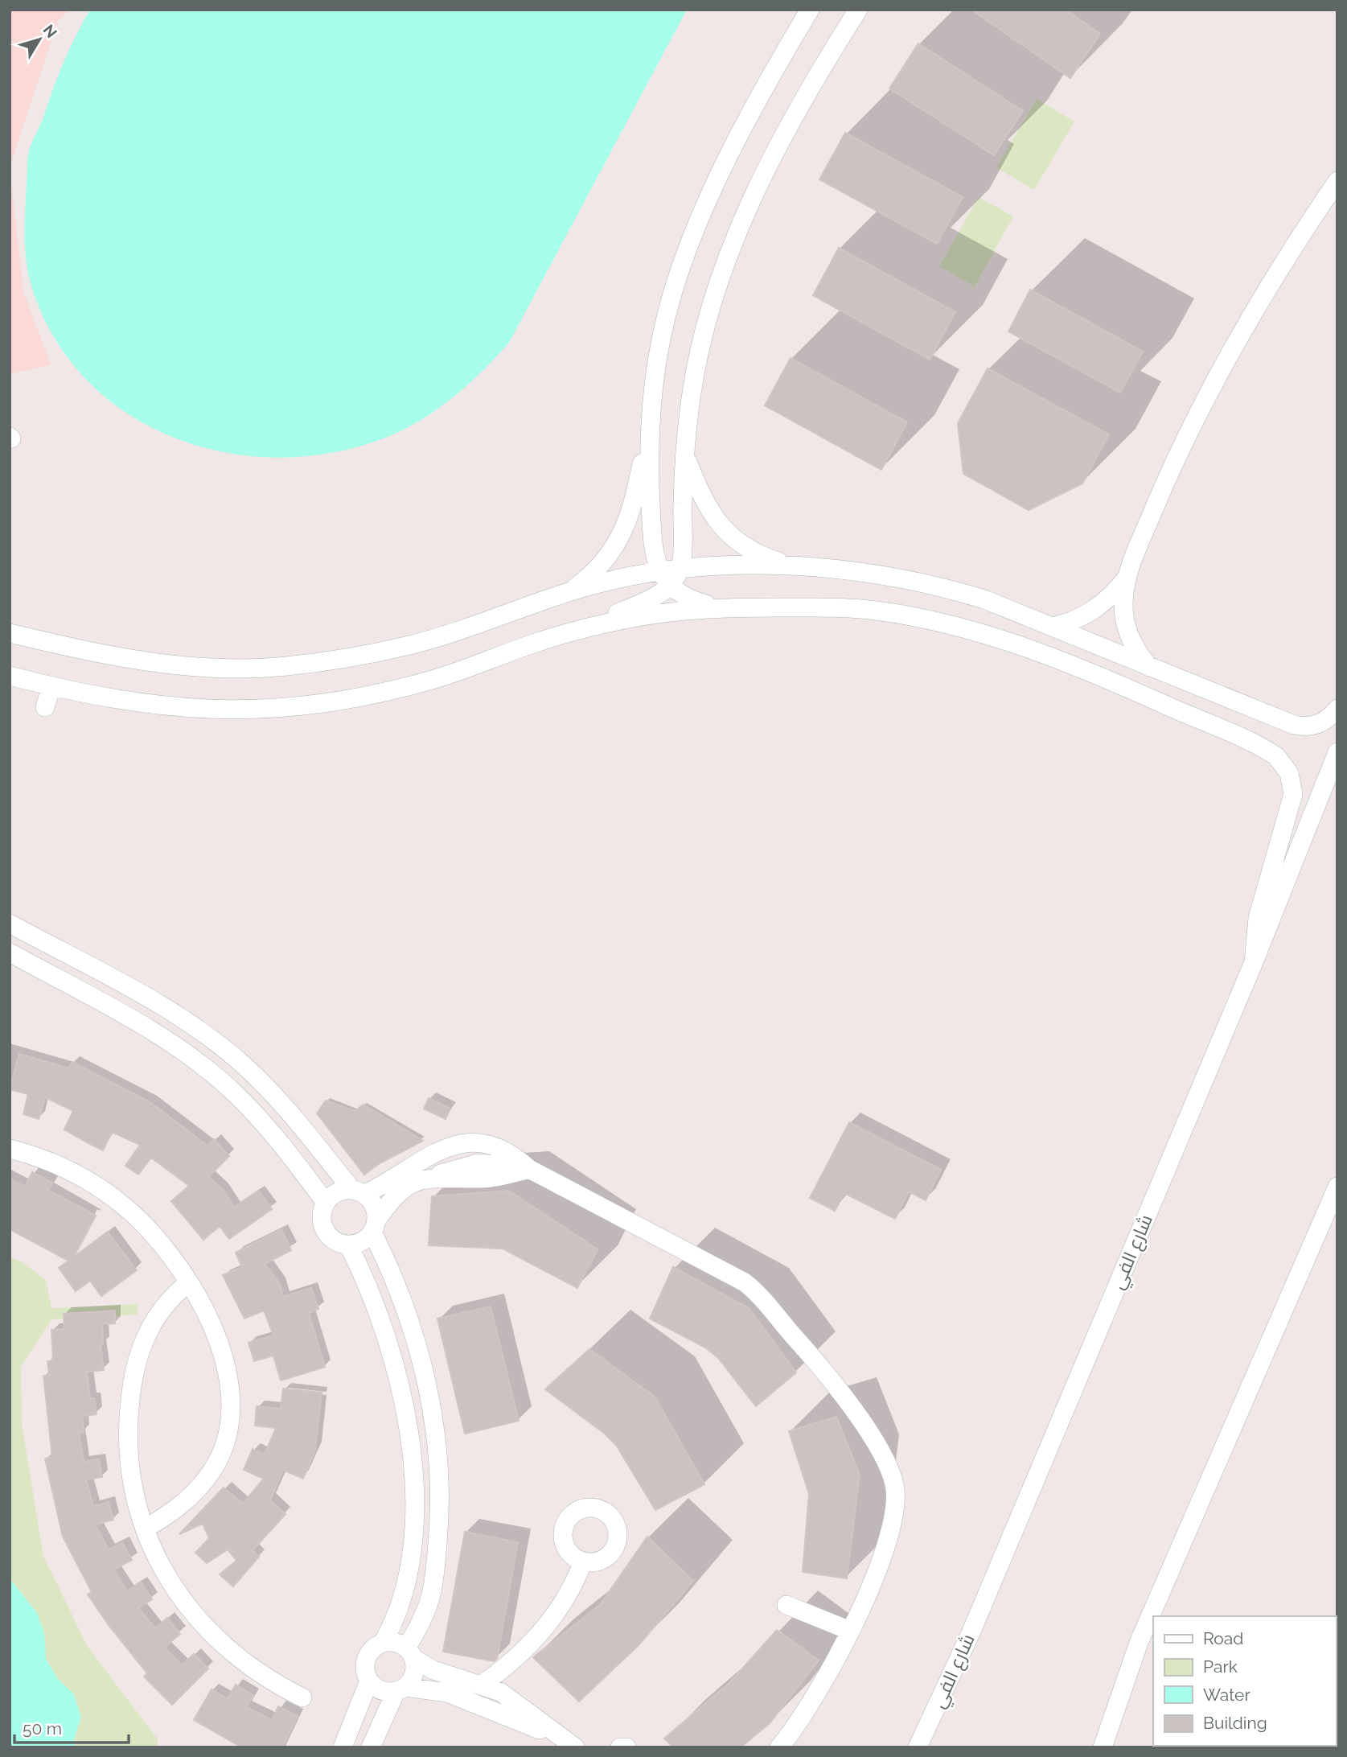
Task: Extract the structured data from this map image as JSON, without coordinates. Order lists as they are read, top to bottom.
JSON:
{
  "streets": {
    "street": ["شارع الفي"]
  },
  "legend": [
    "Road",
    "Park",
    "Water",
    "Building"
  ],
  "scale_bar": "50 m",
  "north": "top right"
}
